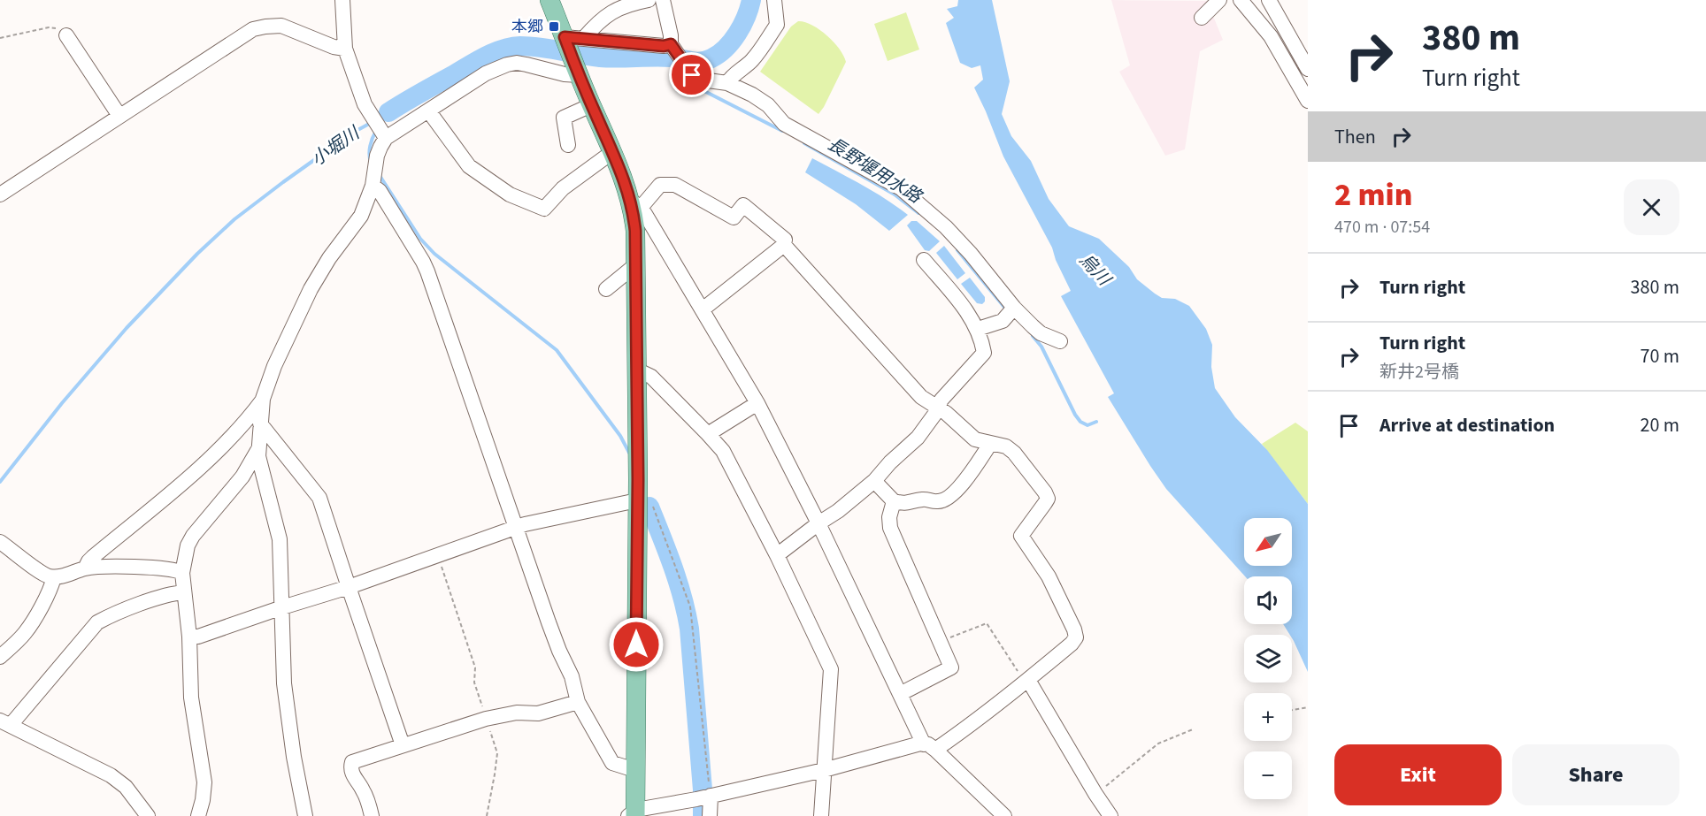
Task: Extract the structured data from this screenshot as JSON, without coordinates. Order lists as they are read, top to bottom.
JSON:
{
  "water": ["小堀川", "長野堰用水路", "烏川"],
  "places": {
    "transit": ["本郷"]
  },
  "north": "bottom left",
  "page": {
    "turn": ["380 m", "Turn right"],
    "then": "Then",
    "heading": ["2 min", "470 m · 07:54"],
    "list": [
      {
        "name": "Turn right",
        "value": "380 m"
      },
      {
        "name": "Turn right",
        "note": "新井2号橋",
        "value": "70 m"
      },
      {
        "name": "Arrive at destination",
        "value": "20 m"
      }
    ],
    "map_buttons": ["+", "−"],
    "buttons": ["Exit", "Share"]
  }
}
